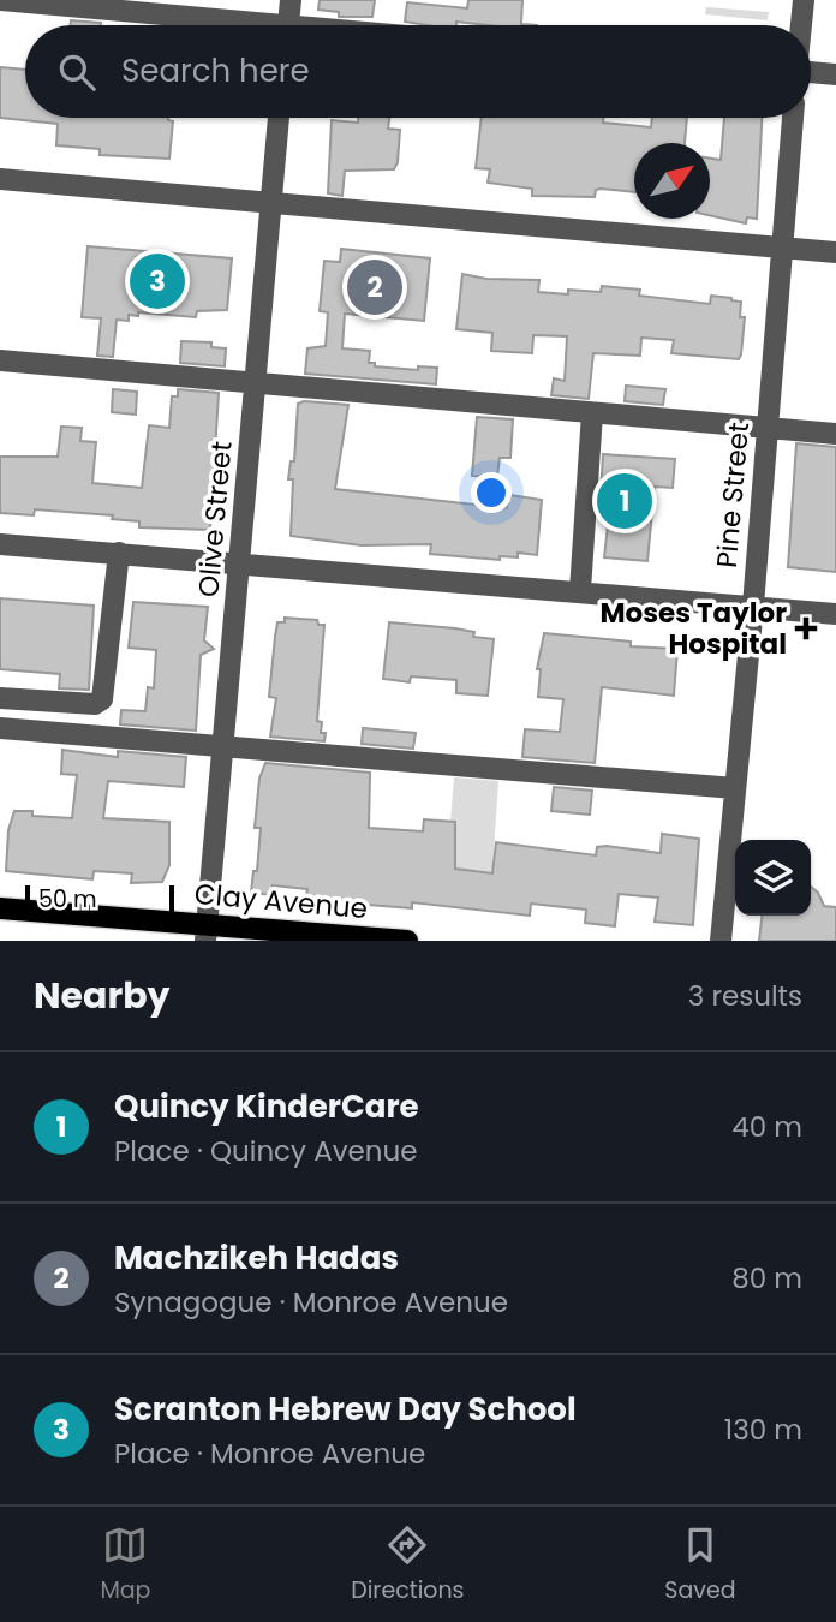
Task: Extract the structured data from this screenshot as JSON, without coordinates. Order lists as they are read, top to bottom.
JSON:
{
  "streets": {
    "main road": ["Clay Avenue"],
    "street": ["Pine Street", "Olive Street"]
  },
  "crossings": [
    ["Olive Street", "Clay Avenue"]
  ],
  "places": {
    "health": ["Moses Taylor Hospital"]
  },
  "scale_bar": "50 m",
  "north": "top right",
  "page": {
    "search": "Search here",
    "pins": ["3", "2", "1"],
    "scale": "50 m",
    "heading": ["Nearby", "3 results"],
    "list": [
      {
        "mark": "1",
        "name": "Quincy KinderCare",
        "note": "Place · Quincy Avenue",
        "value": "40 m"
      },
      {
        "mark": "2",
        "name": "Machzikeh Hadas",
        "note": "Synagogue · Monroe Avenue",
        "value": "80 m"
      },
      {
        "mark": "3",
        "name": "Scranton Hebrew Day School",
        "note": "Place · Monroe Avenue",
        "value": "130 m"
      }
    ],
    "nav": ["Map", "Directions", "Saved"]
  }
}
